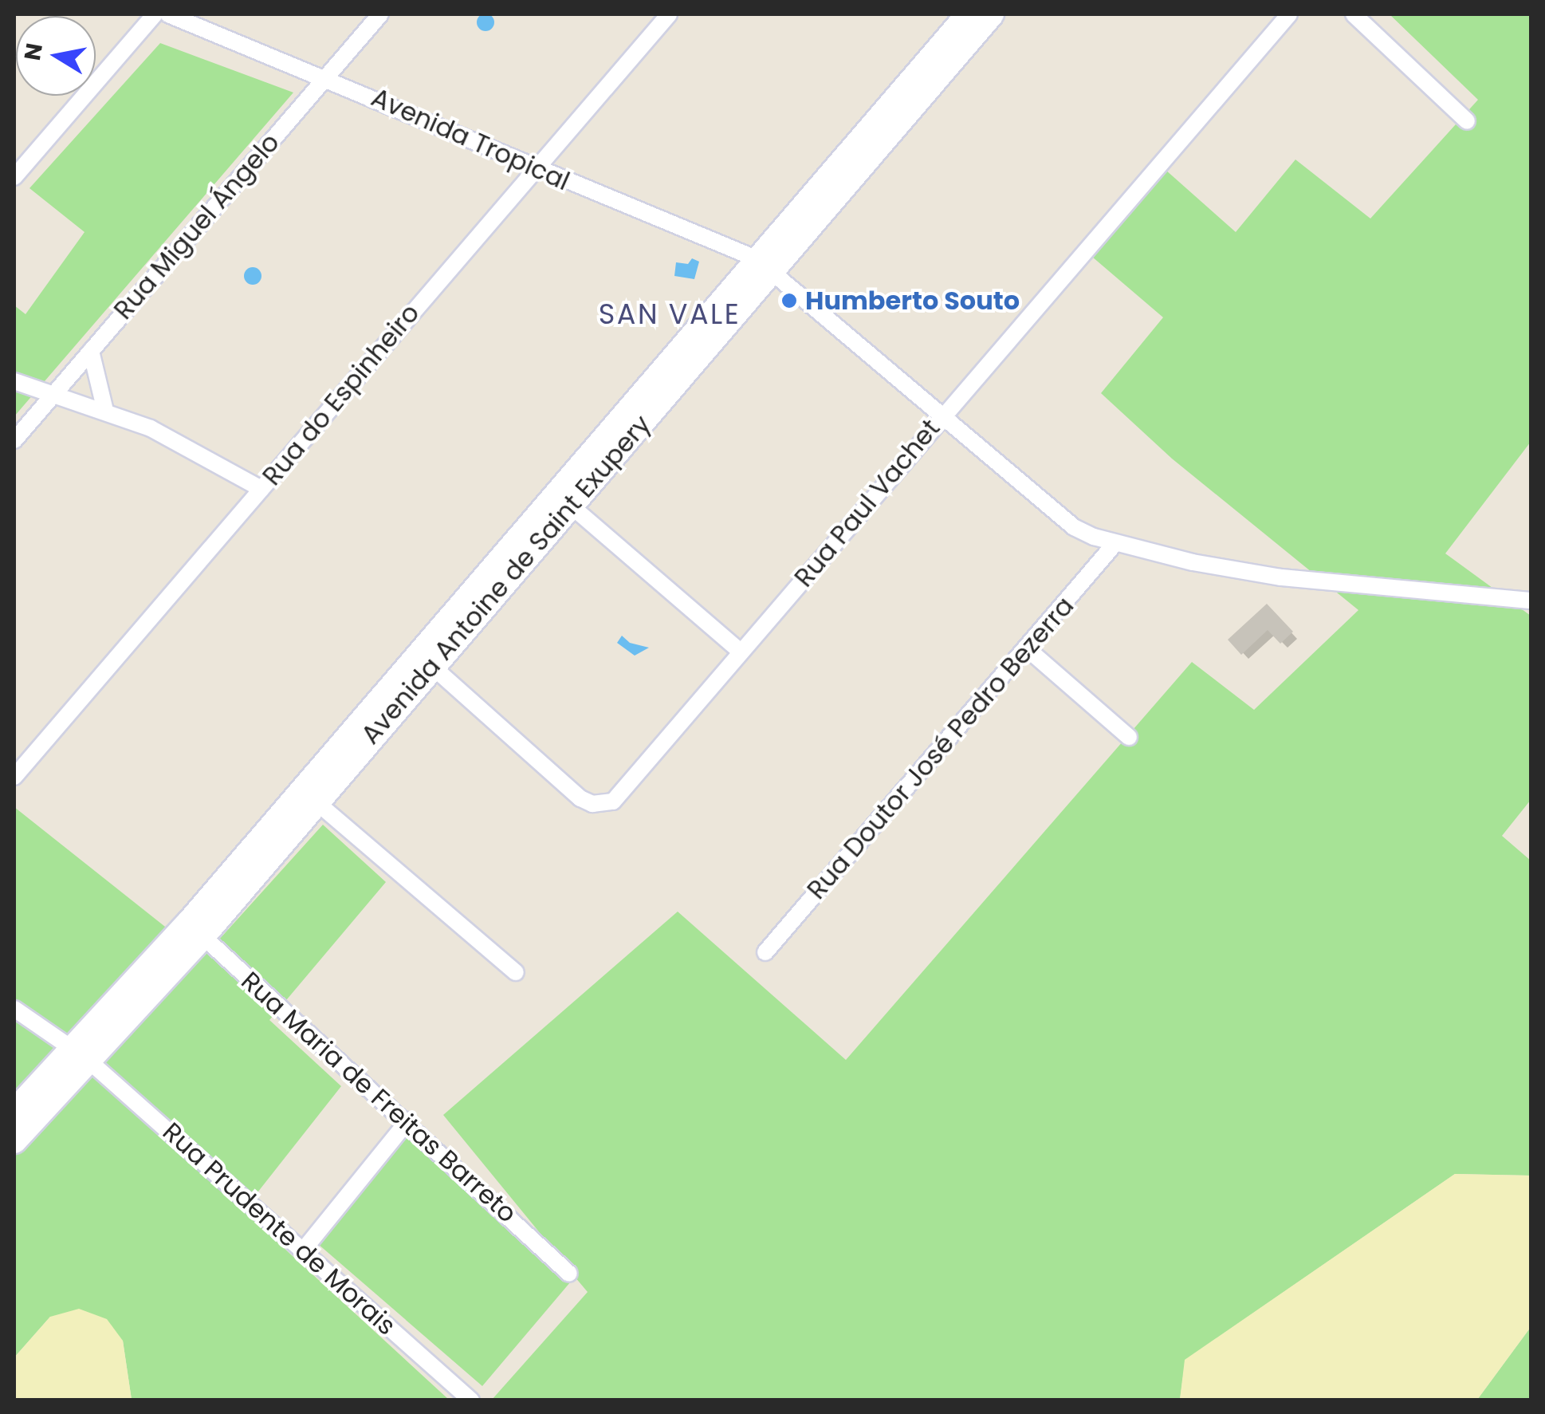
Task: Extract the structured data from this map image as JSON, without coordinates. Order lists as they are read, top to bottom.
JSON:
{
  "streets": {
    "street": [
      "Avenida Tropical",
      "Rua Miguel Ángelo",
      "Rua do Espinheiro",
      "Rua Paul Vachet",
      "Avenida Antoine de Saint Exupery",
      "Rua Doutor José Pedro Bezerra",
      "Rua Maria de Freitas Barreto",
      "Rua Prudente de Morais"
    ]
  },
  "crossings": [
    ["Avenida Tropical", "Rua Miguel Ángelo"],
    ["Avenida Tropical", "Rua do Espinheiro"],
    ["Avenida Tropical", "Rua Paul Vachet"],
    ["Avenida Tropical", "Avenida Antoine de Saint Exupery"],
    ["Avenida Tropical", "Rua Doutor José Pedro Bezerra"],
    ["Rua Paul Vachet", "Avenida Antoine de Saint Exupery"],
    ["Avenida Antoine de Saint Exupery", "Rua Maria de Freitas Barreto"],
    ["Avenida Antoine de Saint Exupery", "Rua Prudente de Morais"]
  ],
  "districts": ["SAN VALE"],
  "places": ["Humberto Souto"],
  "north": "left"
}
